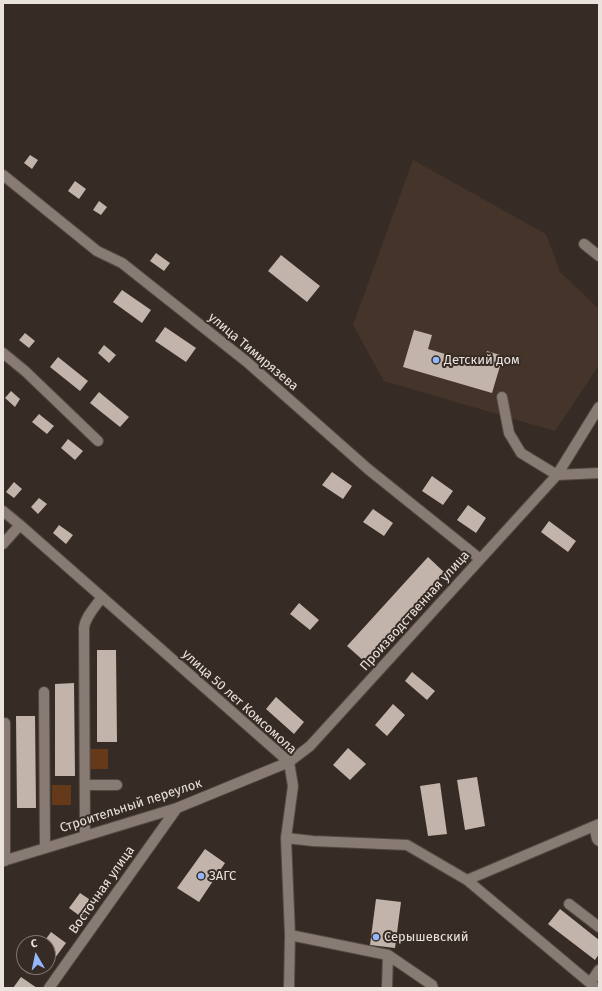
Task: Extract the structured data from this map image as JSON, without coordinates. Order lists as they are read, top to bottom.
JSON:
{
  "streets": {
    "street": [
      "улица Тимирязева",
      "Производственная улица",
      "улица 50 лет Комсомола",
      "Строительный переулок",
      "Восточная улица"
    ]
  },
  "crossings": [
    ["улица Тимирязева", "Производственная улица"],
    ["Производственная улица", "улица 50 лет Комсомола"],
    ["Производственная улица", "Строительный переулок"],
    ["улица 50 лет Комсомола", "Строительный переулок"],
    ["Строительный переулок", "Восточная улица"]
  ],
  "places": ["Детский дом", "ЗАГС", "Серышевский"],
  "north": "top"
}
